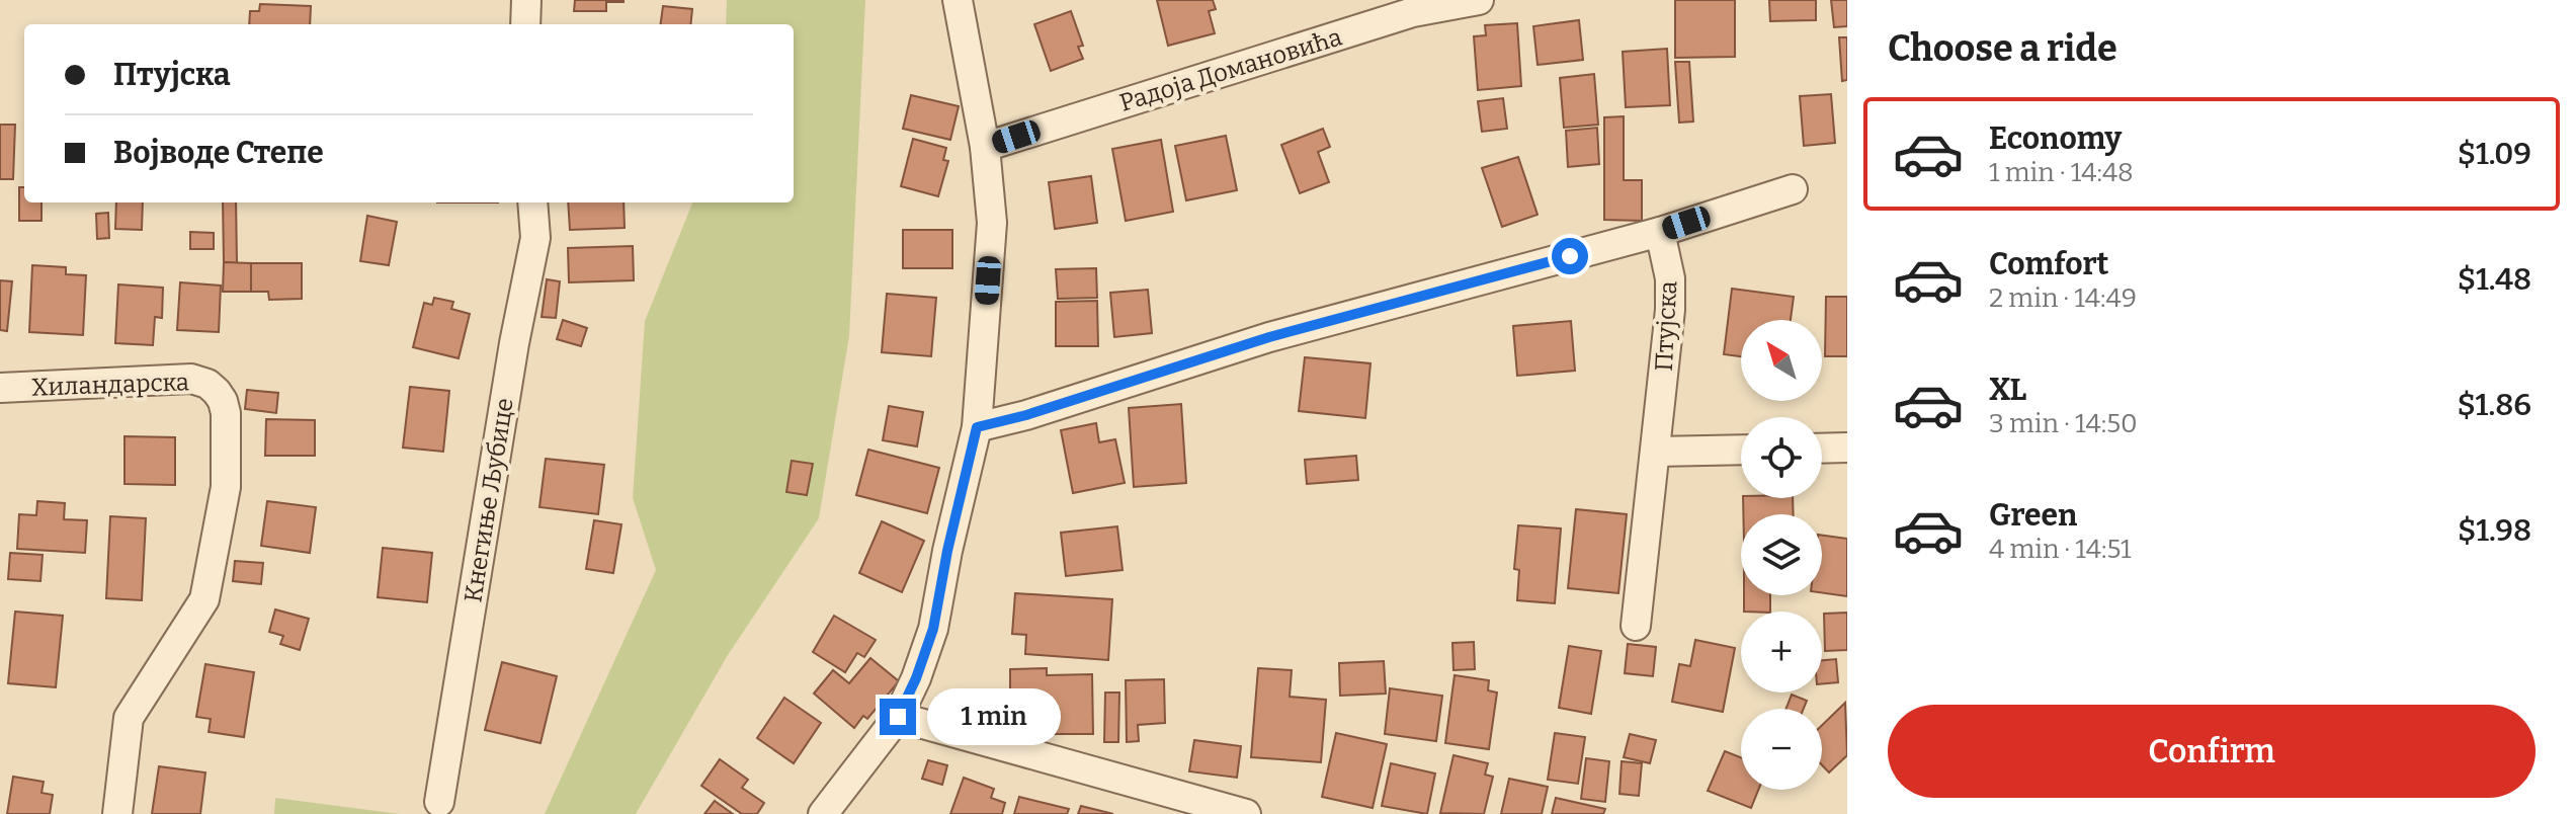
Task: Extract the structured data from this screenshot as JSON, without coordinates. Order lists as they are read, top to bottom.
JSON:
{
  "streets": {
    "street": [
      "Радоја Домановића",
      "Птујска",
      "Хиландарска",
      "Кнегиње Љубице"
    ]
  },
  "north": "top left",
  "page": {
    "heading": "Choose a ride",
    "banner": ["Птујска", "Војводе Степе"],
    "list": [
      {
        "name": "Economy",
        "note": "1 min · 14:48",
        "value": "$1.09"
      },
      {
        "name": "Comfort",
        "note": "2 min · 14:49",
        "value": "$1.48"
      },
      {
        "name": "XL",
        "note": "3 min · 14:50",
        "value": "$1.86"
      },
      {
        "name": "Green",
        "note": "4 min · 14:51",
        "value": "$1.98"
      }
    ],
    "map_buttons": ["+", "−"],
    "bubble": "1 min",
    "buttons": "Confirm"
  }
}
